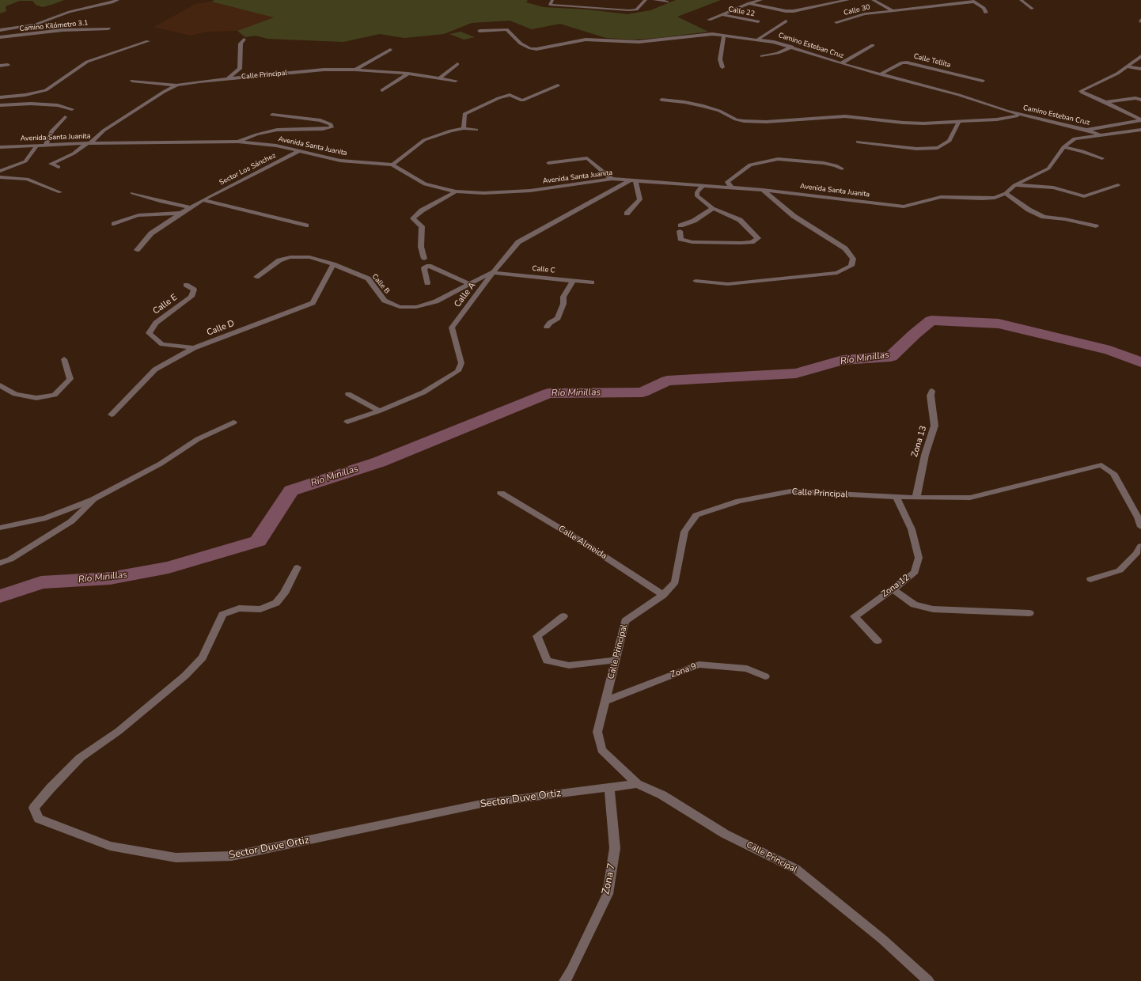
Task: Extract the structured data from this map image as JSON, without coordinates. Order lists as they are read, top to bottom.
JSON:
{
  "streets": {
    "street": [
      "Calle 30",
      "Calle 22",
      "Camino Kilómetro 3.1",
      "Camino Esteban Cruz",
      "Calle Tellita",
      "Calle Principal",
      "Avenida Santa Juanita",
      "Sector Los Sánchez",
      "Calle C",
      "Calle B",
      "Calle A",
      "Calle E",
      "Calle D",
      "Zona 13",
      "Calle Almeida",
      "Zona 12",
      "Zona 9",
      "Sector Duve Ortiz",
      "Zona 7"
    ]
  },
  "crossings": [
    ["Camino Esteban Cruz", "Calle Tellita"],
    ["Camino Esteban Cruz", "Avenida Santa Juanita"],
    ["Calle Principal", "Avenida Santa Juanita"],
    ["Calle Principal", "Zona 13"],
    ["Calle Principal", "Calle Almeida"],
    ["Calle Principal", "Zona 12"],
    ["Calle Principal", "Zona 9"],
    ["Calle Principal", "Sector Duve Ortiz"],
    ["Avenida Santa Juanita", "Sector Los Sánchez"],
    ["Avenida Santa Juanita", "Calle A"],
    ["Calle C", "Calle B"],
    ["Calle C", "Calle A"],
    ["Calle B", "Calle A"],
    ["Calle B", "Calle D"],
    ["Calle E", "Calle D"],
    ["Sector Duve Ortiz", "Zona 7"]
  ],
  "water": ["Río Minillas"]
}
